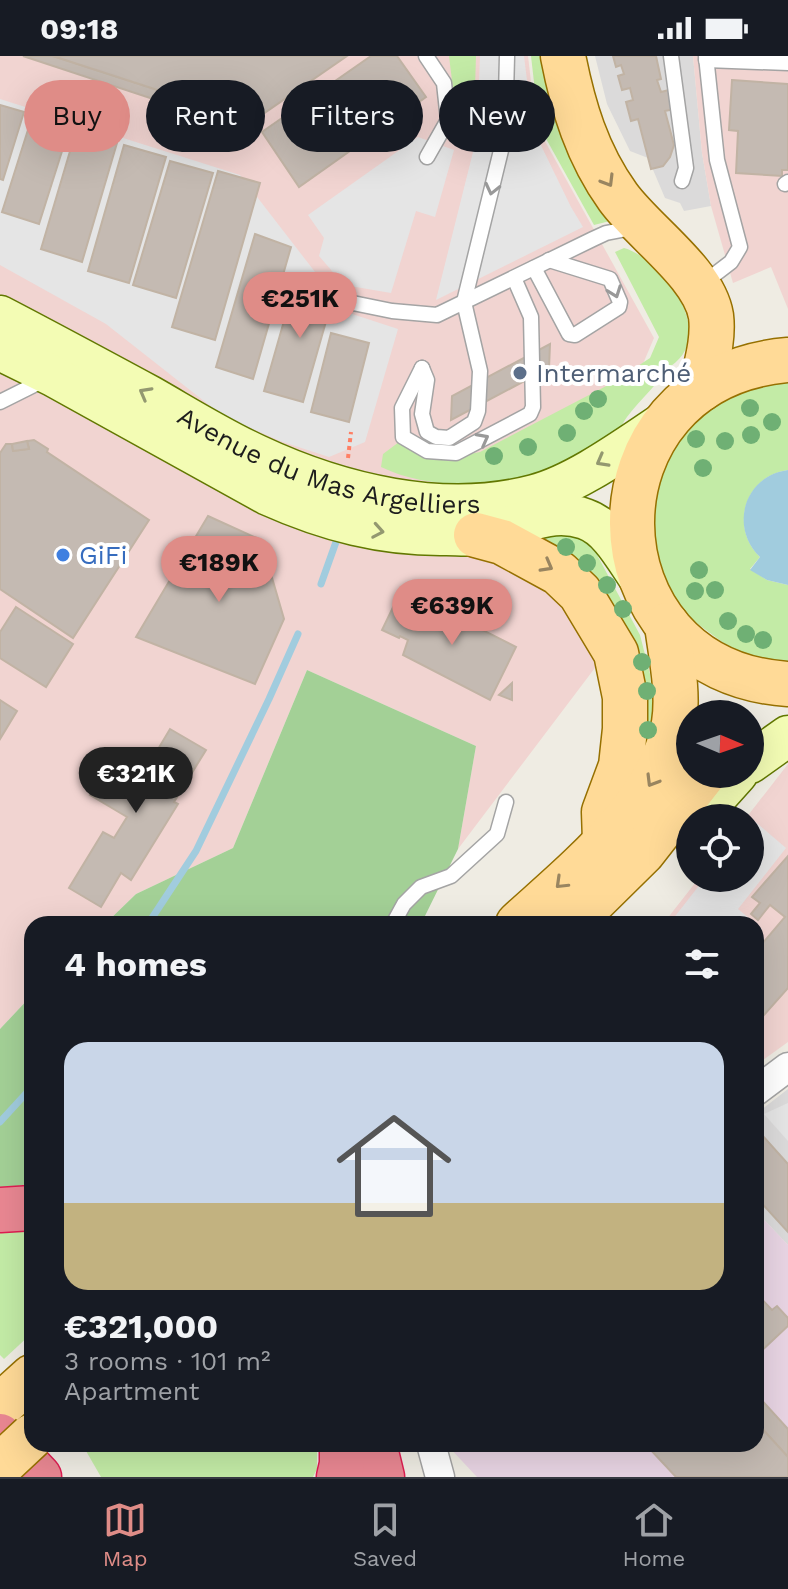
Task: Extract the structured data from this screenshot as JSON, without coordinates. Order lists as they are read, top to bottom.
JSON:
{
  "streets": {
    "main road": ["Avenue du Mas Argelliers"]
  },
  "places": ["Intermarché", "GiFi"],
  "north": "right",
  "page": {
    "status": "09:18",
    "chip": [
      "Buy",
      "Rent",
      "Filters",
      "New"
    ],
    "price": [
      "€251K",
      "€189K",
      "€639K",
      "€321K"
    ],
    "heading": "4 homes",
    "list": [
      {
        "name": "€321,000",
        "note": "3 rooms · 101 m² · Apartment"
      }
    ],
    "tabs": ["Map", "Saved", "Home"]
  }
}
